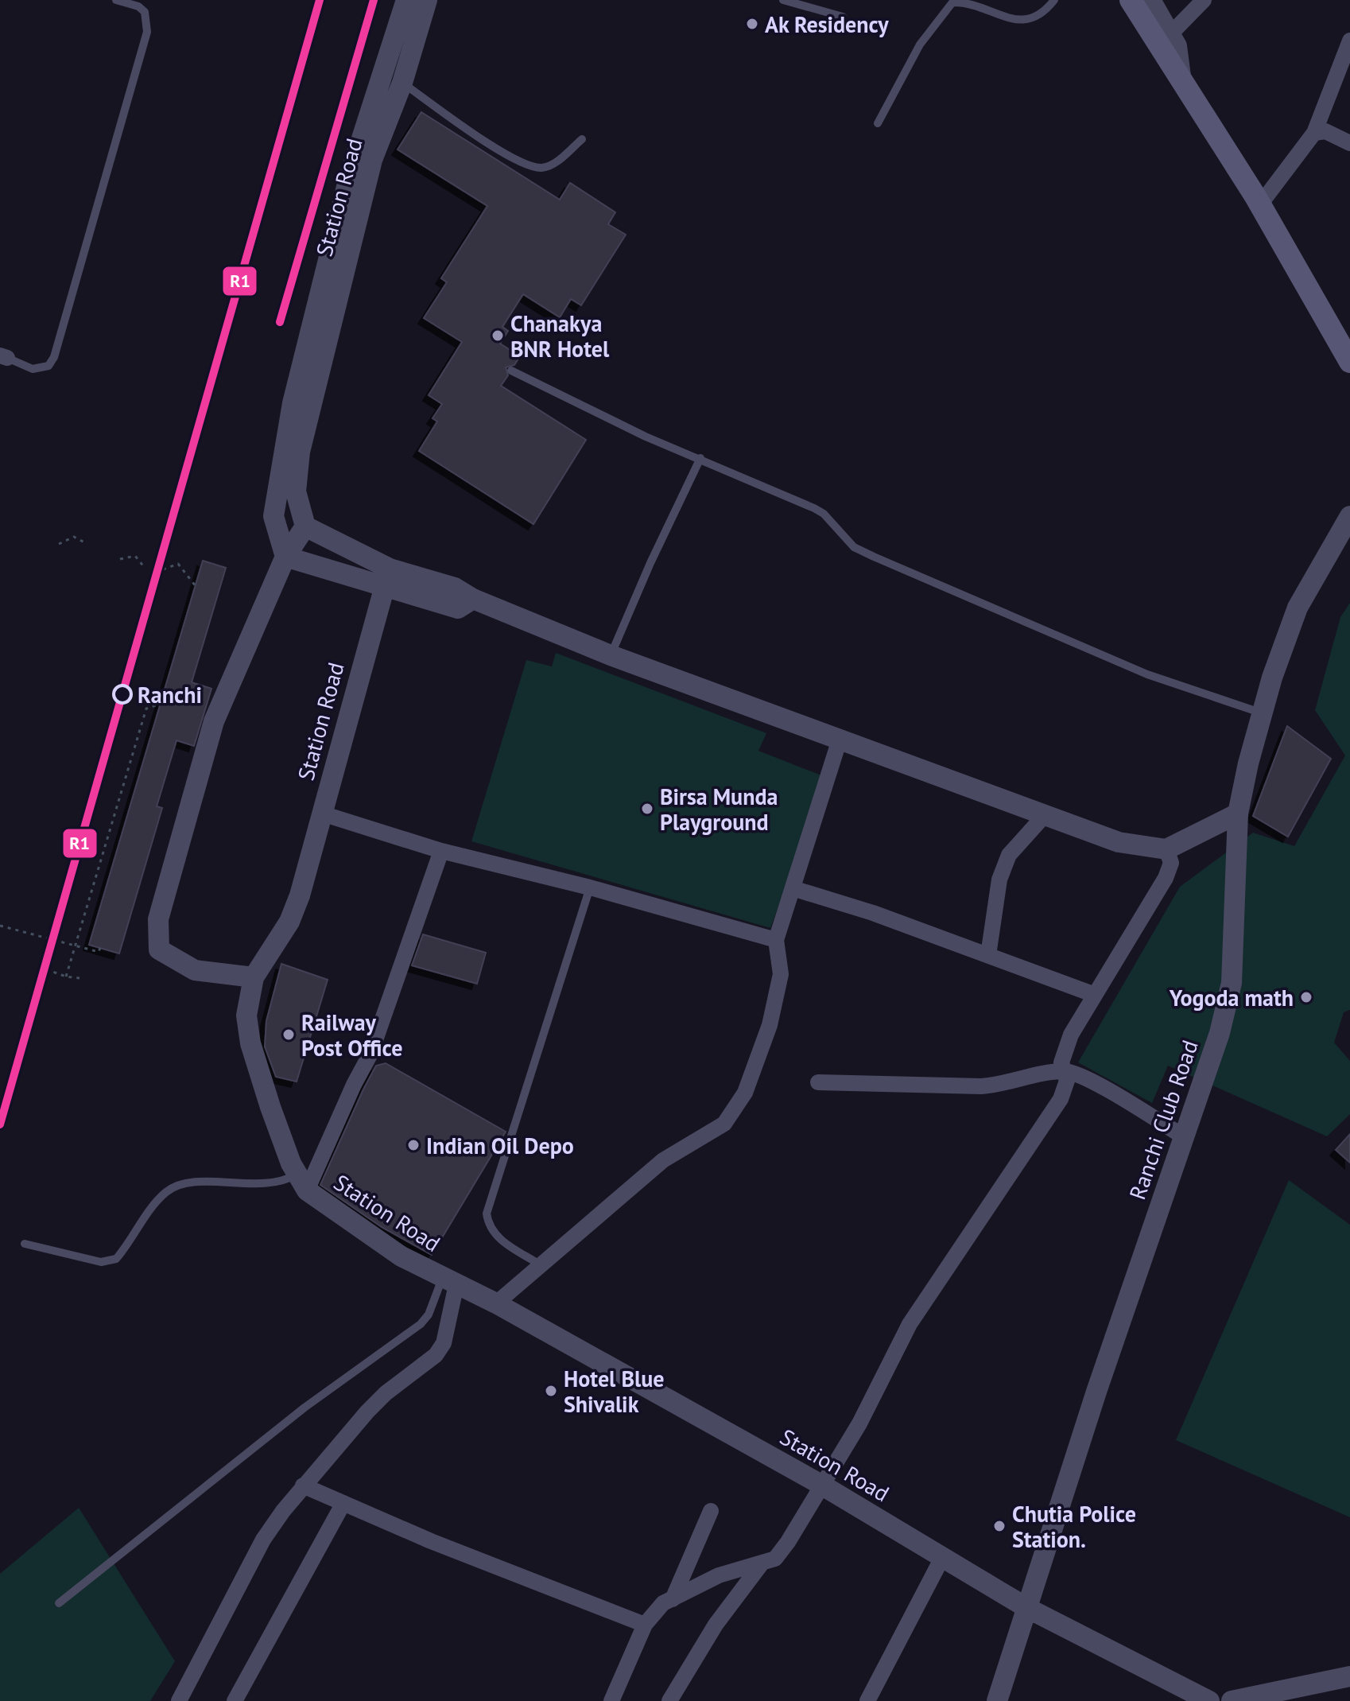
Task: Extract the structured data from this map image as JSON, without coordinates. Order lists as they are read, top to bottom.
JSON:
{
  "streets": {
    "street": ["Station Road", "Ranchi Club Road"]
  },
  "crossings": [
    ["Station Road", "Ranchi Club Road"]
  ],
  "places": [
    "Ak Residency",
    "Chanakya BNR Hotel",
    "Ranchi",
    "Birsa Munda Playground",
    "Yogoda math",
    "Railway Post Office",
    "Indian Oil Depo",
    "Hotel Blue Shivalik",
    "Chutia Police Station."
  ],
  "lines": ["transit line R1"]
}
